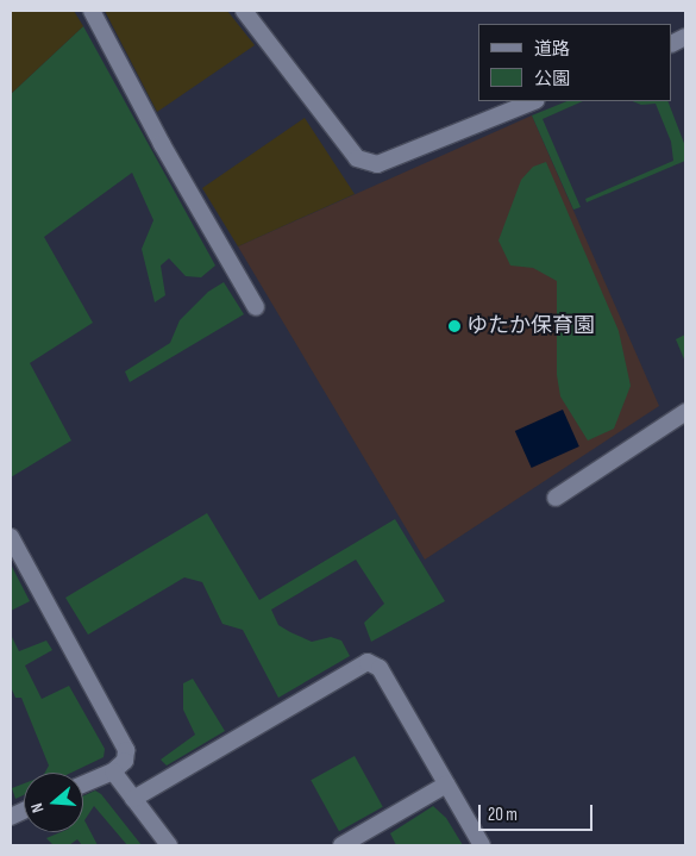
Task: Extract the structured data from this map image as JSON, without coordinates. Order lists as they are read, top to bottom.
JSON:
{
  "places": ["ゆたか保育園"],
  "legend": ["道路", "公園"],
  "scale_bar": "20 m",
  "north": "left"
}
